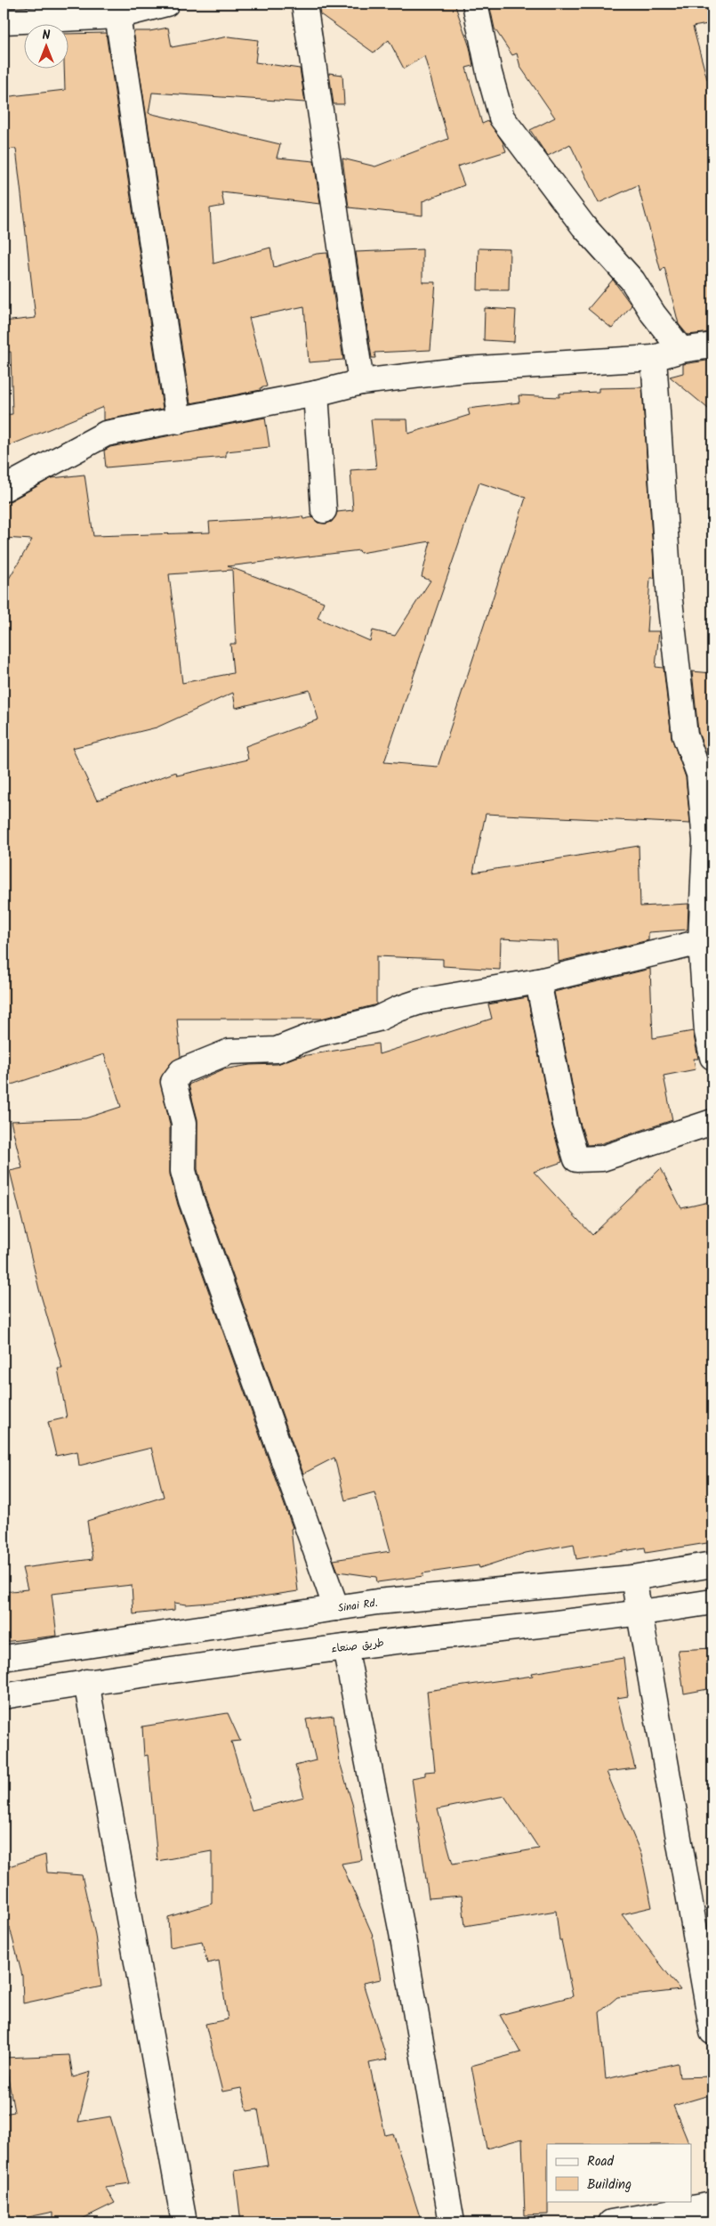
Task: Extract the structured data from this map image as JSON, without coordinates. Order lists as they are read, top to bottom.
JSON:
{
  "streets": {
    "street": ["Sinai Rd.", "طريق صنعاء"]
  },
  "legend": ["Road", "Building"],
  "north": "top"
}
